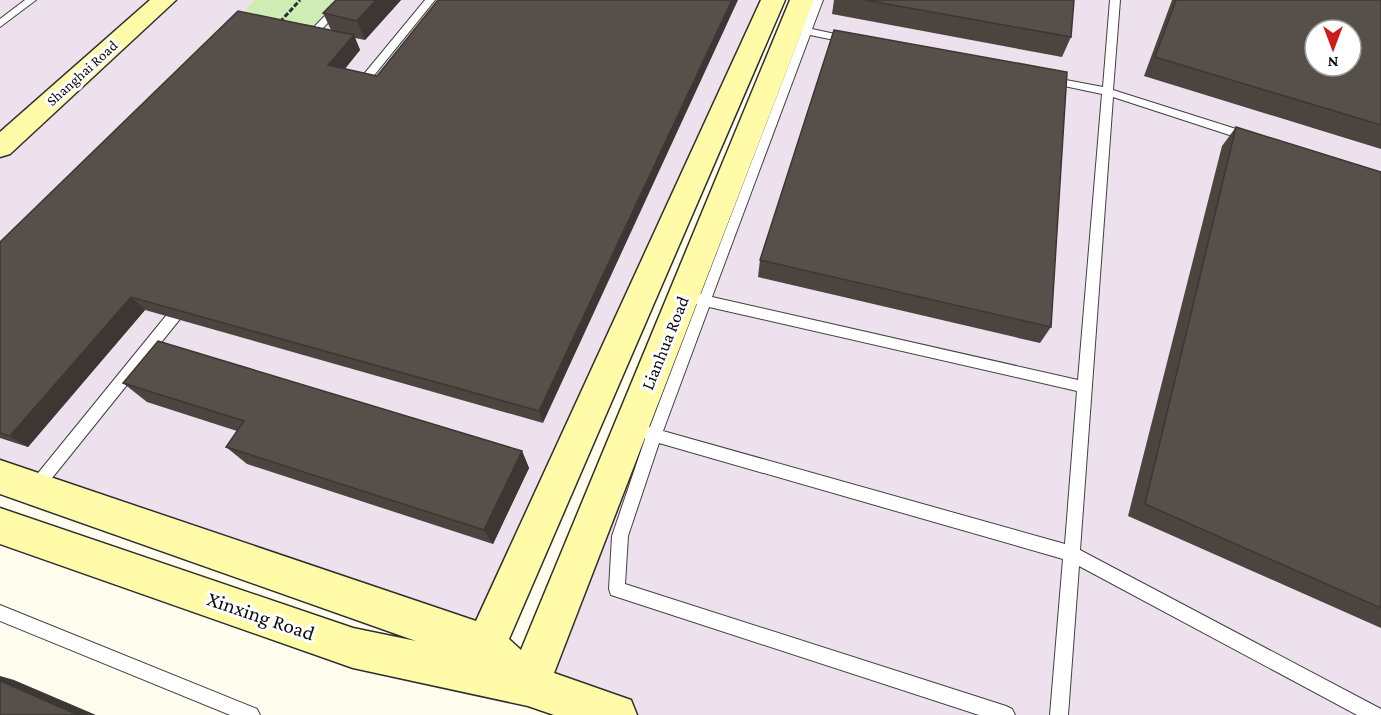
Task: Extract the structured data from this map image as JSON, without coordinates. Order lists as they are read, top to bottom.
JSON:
{
  "streets": {
    "street": ["Shanghai Road", "Lianhua Road", "Xinxing Road"]
  },
  "crossings": [
    ["Lianhua Road", "Xinxing Road"]
  ],
  "north": "bottom"
}
